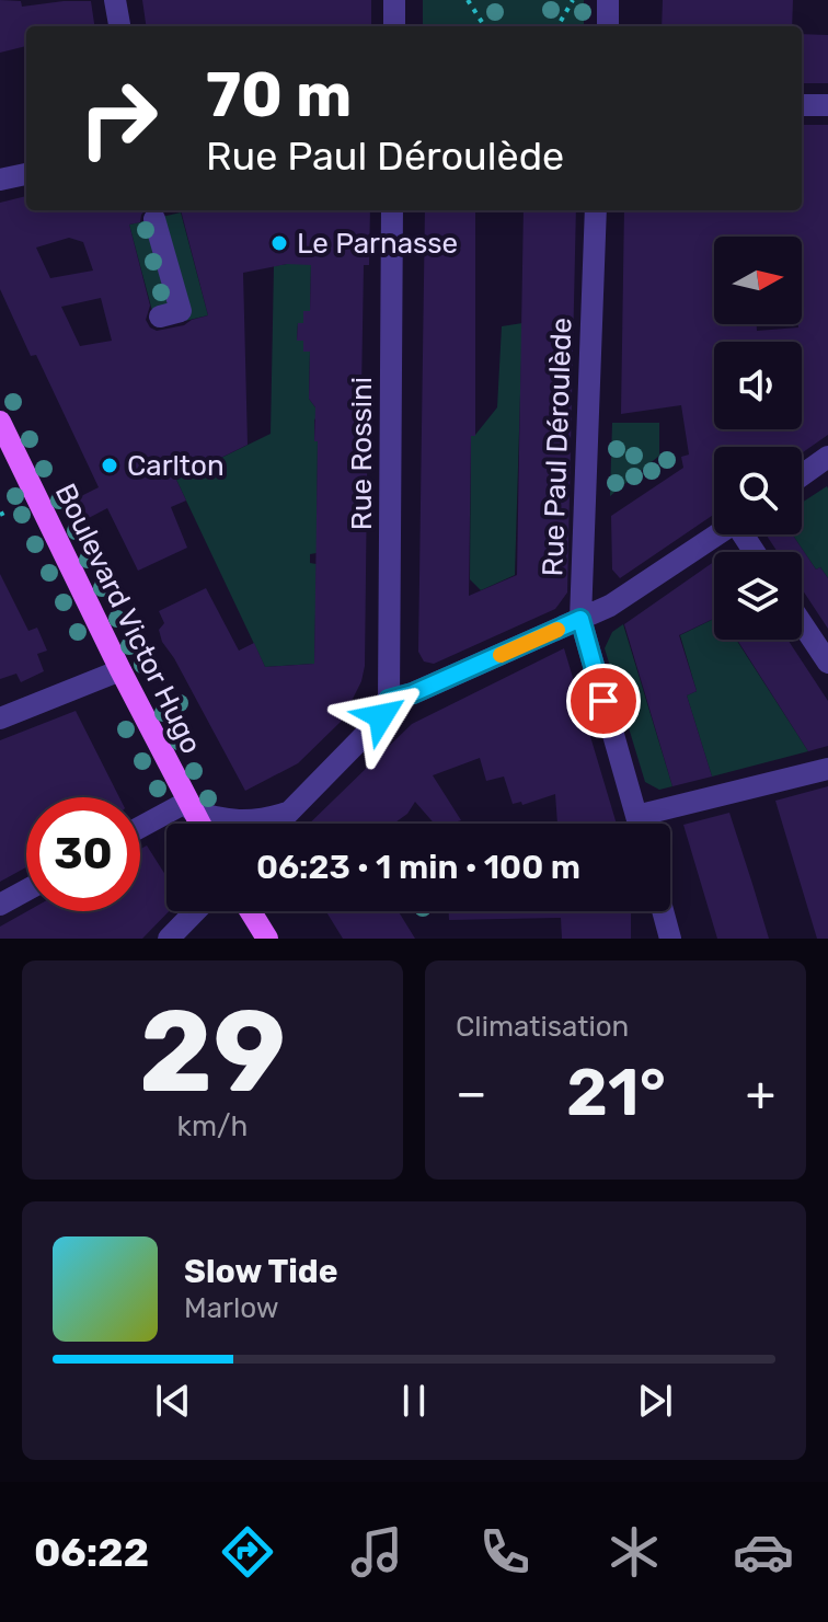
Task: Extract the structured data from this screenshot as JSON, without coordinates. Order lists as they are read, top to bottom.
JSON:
{
  "streets": {
    "main road": ["Boulevard Victor Hugo"],
    "street": ["Rue Paul Déroulède", "Rue Rossini"]
  },
  "places": ["Le Parnasse", "Carlton"],
  "north": "right",
  "page": {
    "turn": ["70 m", "Rue Paul Déroulède"],
    "limit": "30",
    "trip": "06:23 · 1 min · 100 m",
    "tile": [
      ["29", "km/h"],
      "Climatisation"
    ],
    "heat": ["−", "21°", "+"],
    "song": ["Slow Tide", "Marlow"],
    "tabs": "06:22"
  }
}
